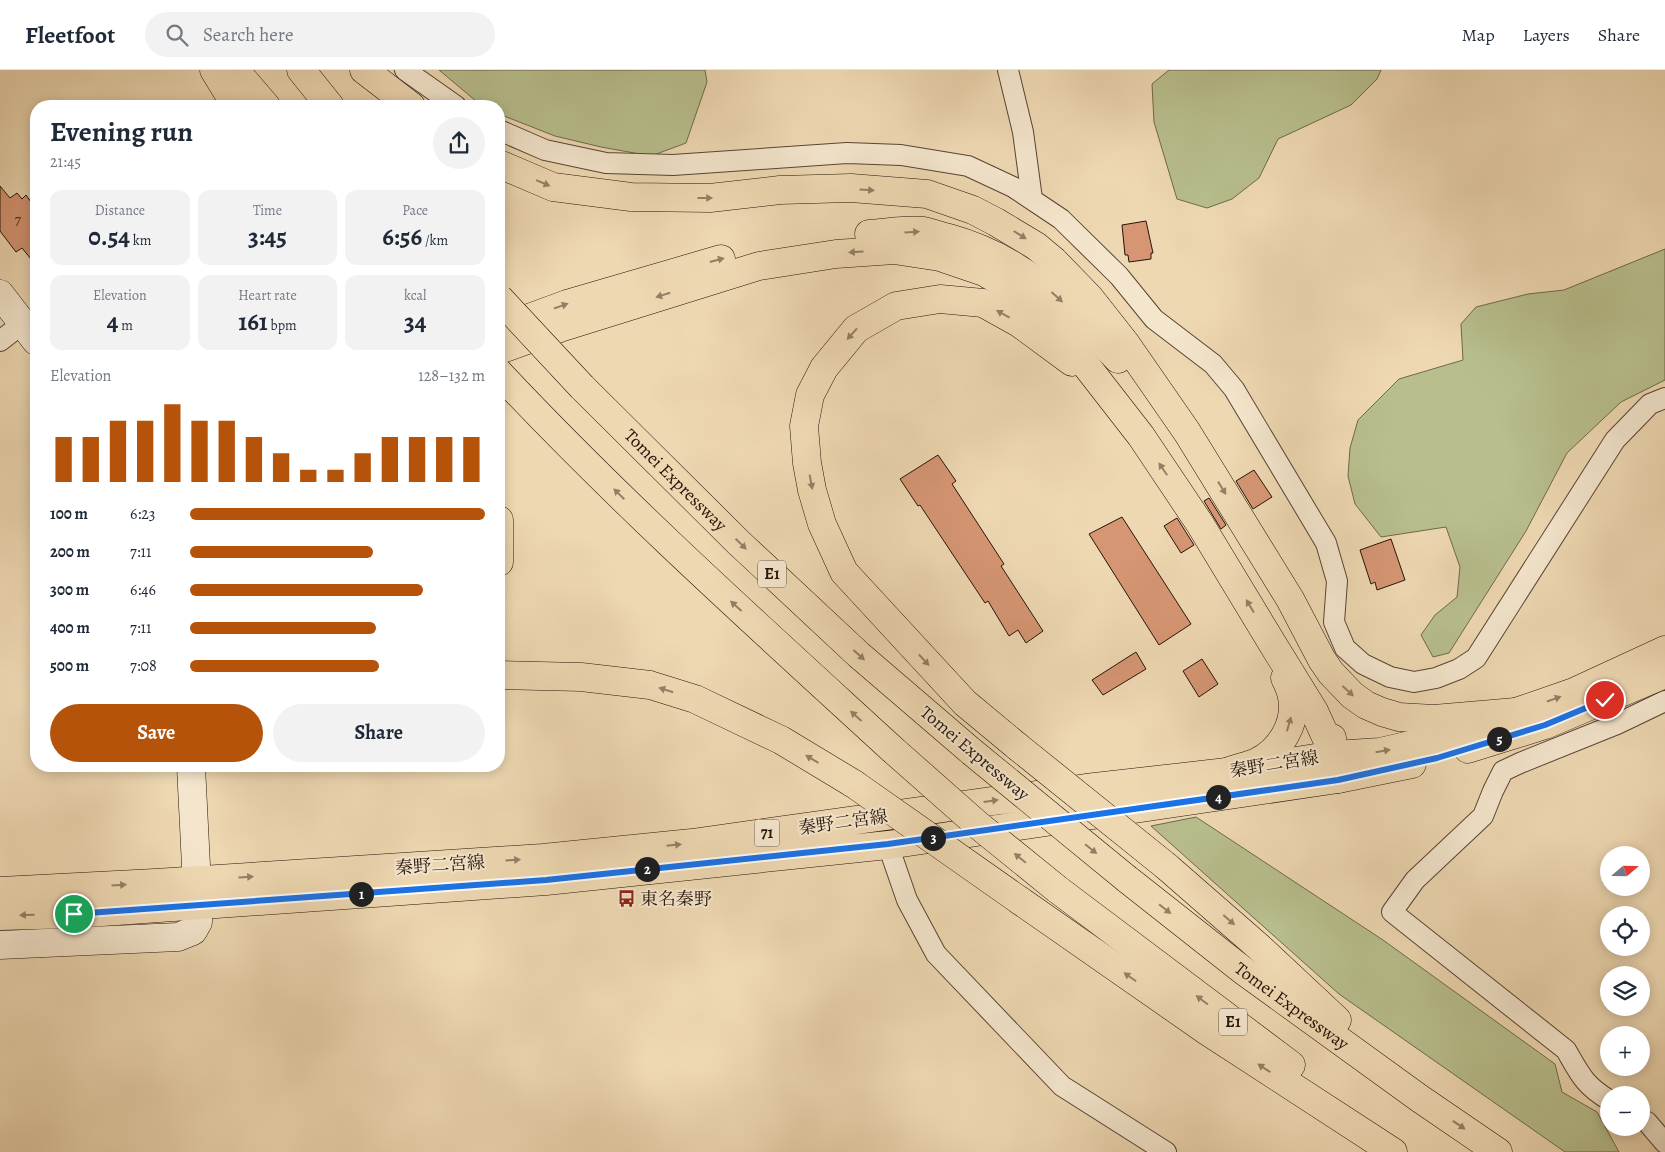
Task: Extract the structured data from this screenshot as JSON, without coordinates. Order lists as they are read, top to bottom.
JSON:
{
  "streets": {
    "main road": [
      "Tomei Expressway",
      "E1",
      "秦野二宮線",
      "71"
    ]
  },
  "places": {
    "bus stop": ["東名秦野"]
  },
  "house_numbers": ["7"],
  "north": "right",
  "page": {
    "header": "Fleetfoot",
    "search": "Search here",
    "nav": ["Map", "Layers", "Share"],
    "heading": ["Evening run", "21:45"],
    "stats": [
      ["Distance", "0.54 km"],
      ["Time", "3:45"],
      ["Pace", "6:56 /km"],
      ["Elevation", "4 m"],
      ["Heart rate", "161 bpm"],
      ["kcal", "34"]
    ],
    "chart": ["Elevation", "128–132 m"],
    "list": [
      {
        "name": "100 m",
        "note": "6:23"
      },
      {
        "name": "200 m",
        "note": "7:11"
      },
      {
        "name": "300 m",
        "note": "6:46"
      },
      {
        "name": "400 m",
        "note": "7:11"
      },
      {
        "name": "500 m",
        "note": "7:08"
      }
    ],
    "buttons": ["Save", "Share"],
    "pins": [
      "5",
      "4",
      "3",
      "2",
      "1"
    ],
    "map_buttons": ["+", "−"]
  }
}
